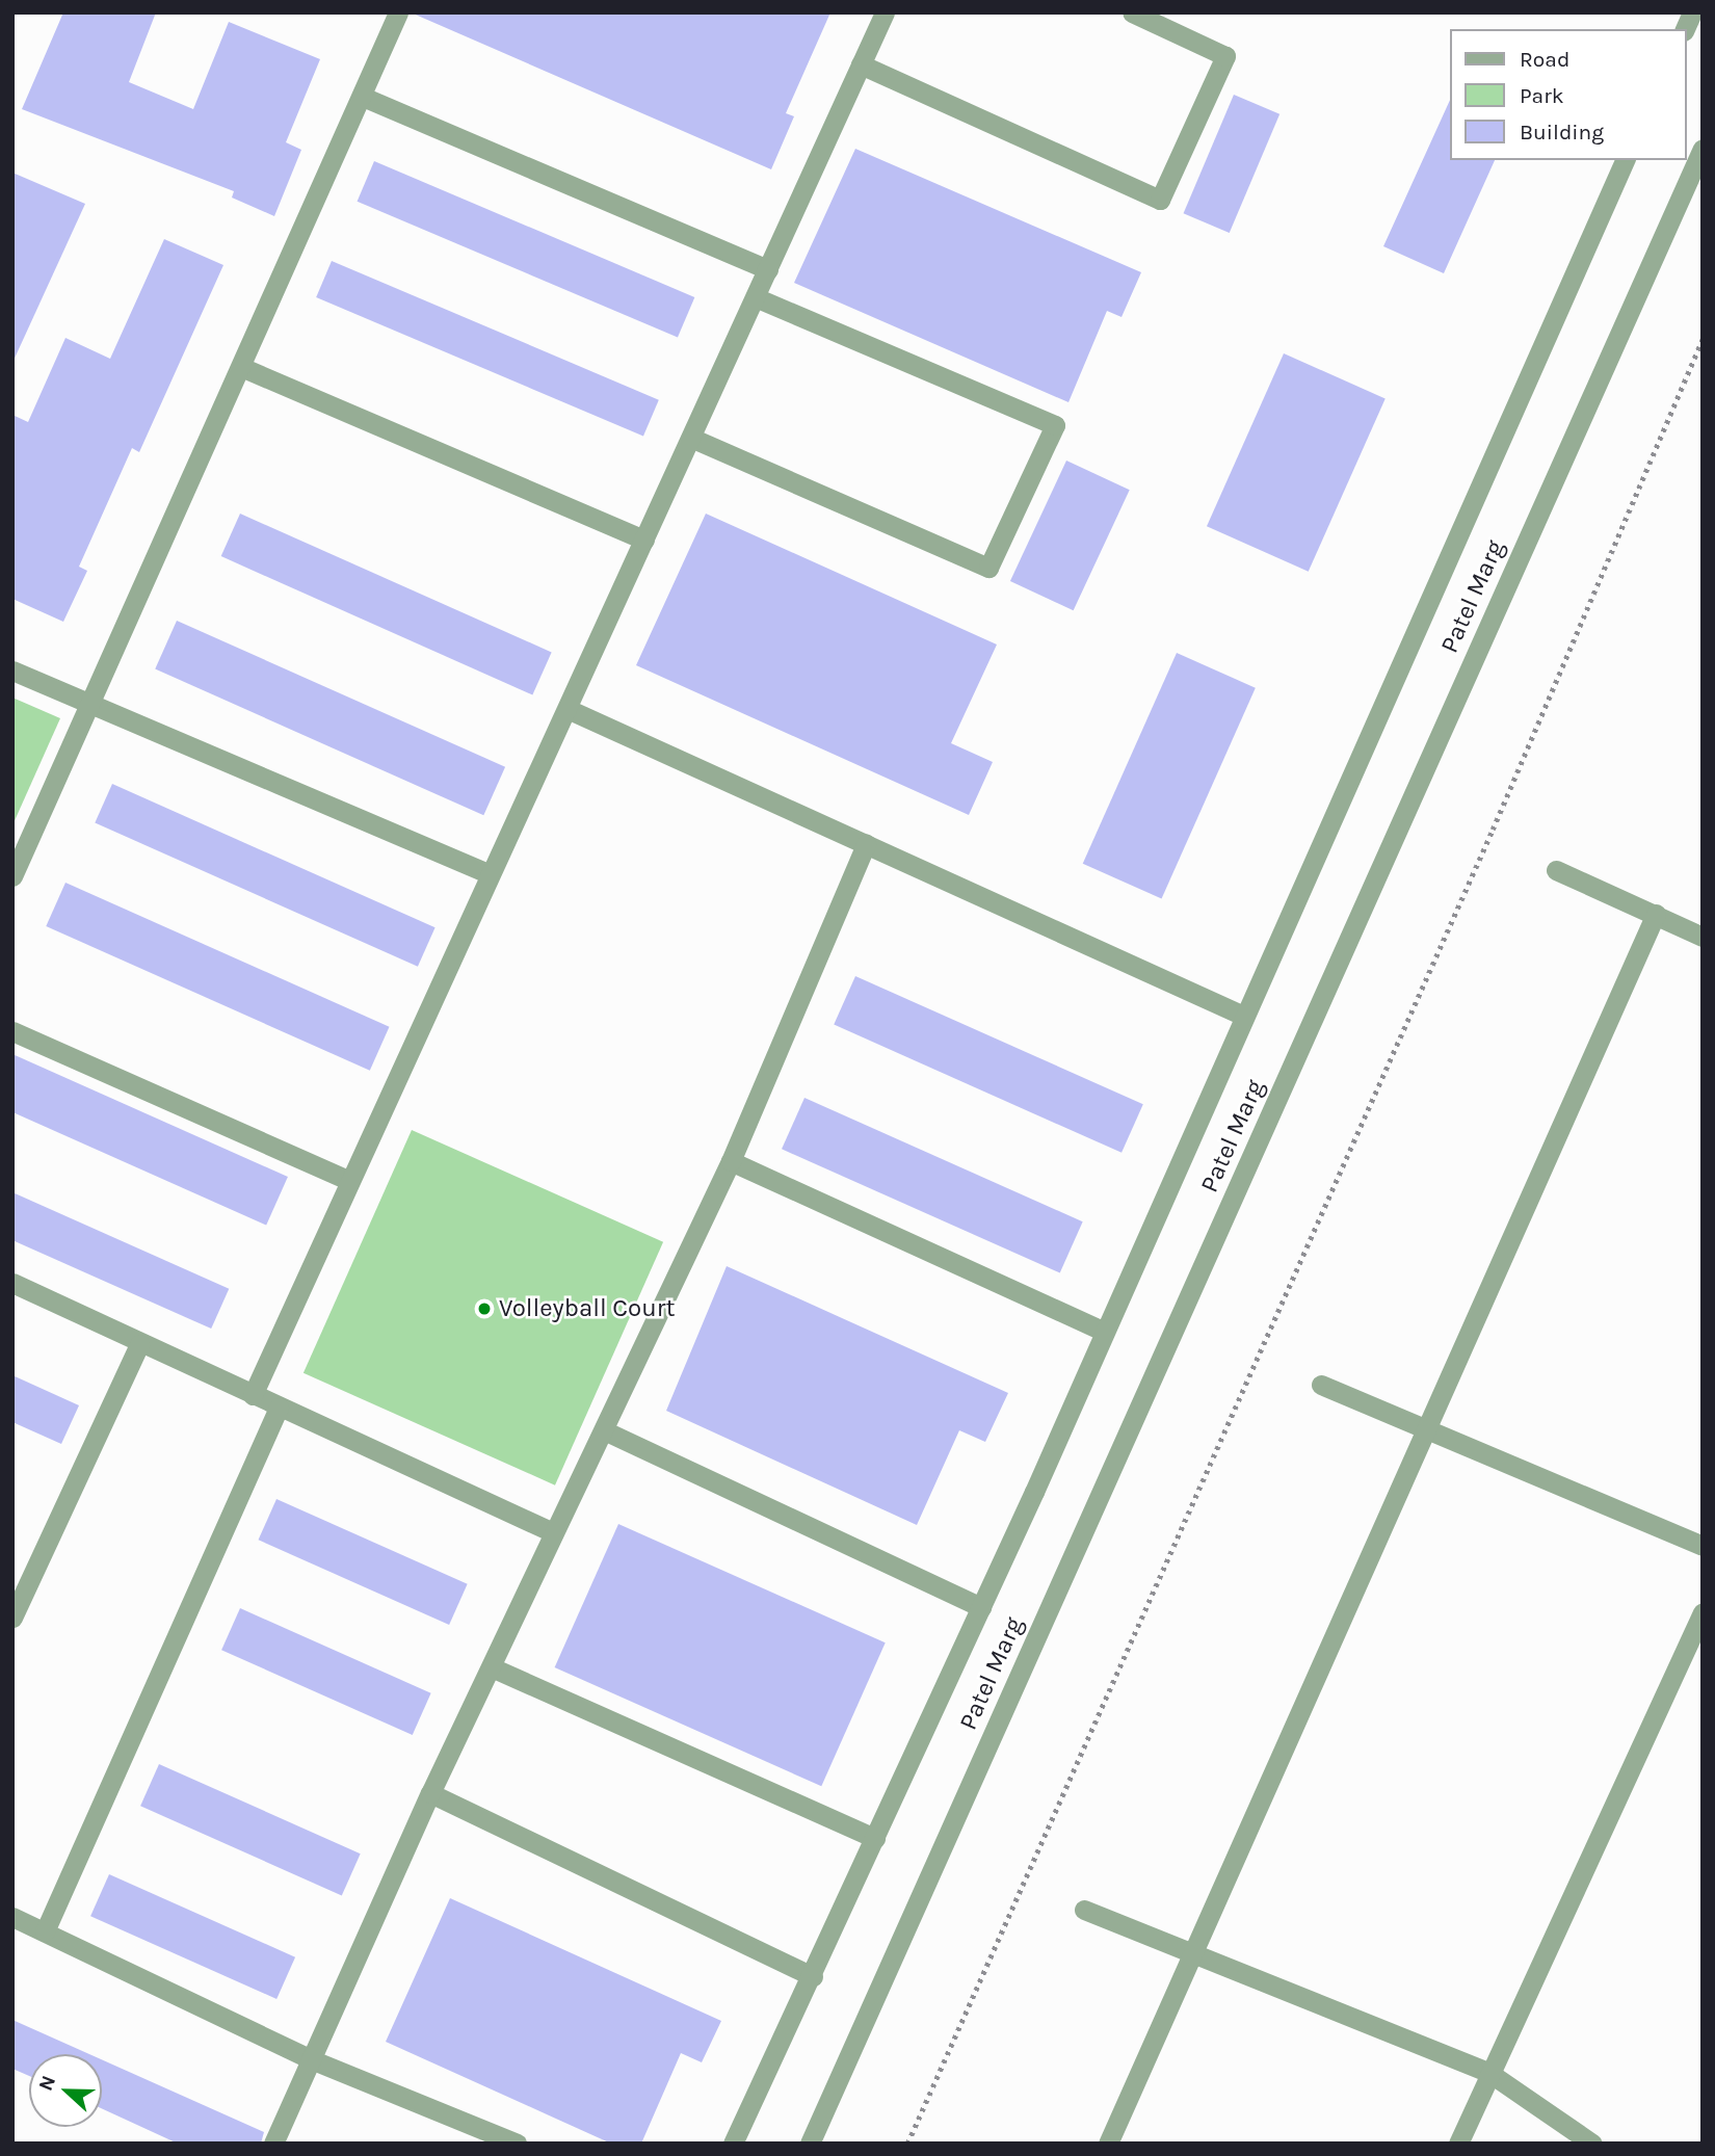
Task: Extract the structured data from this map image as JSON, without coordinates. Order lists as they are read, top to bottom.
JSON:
{
  "streets": {
    "street": ["Patel Marg"]
  },
  "places": ["Volleyball Court"],
  "legend": ["Road", "Park", "Building"],
  "north": "left"
}
